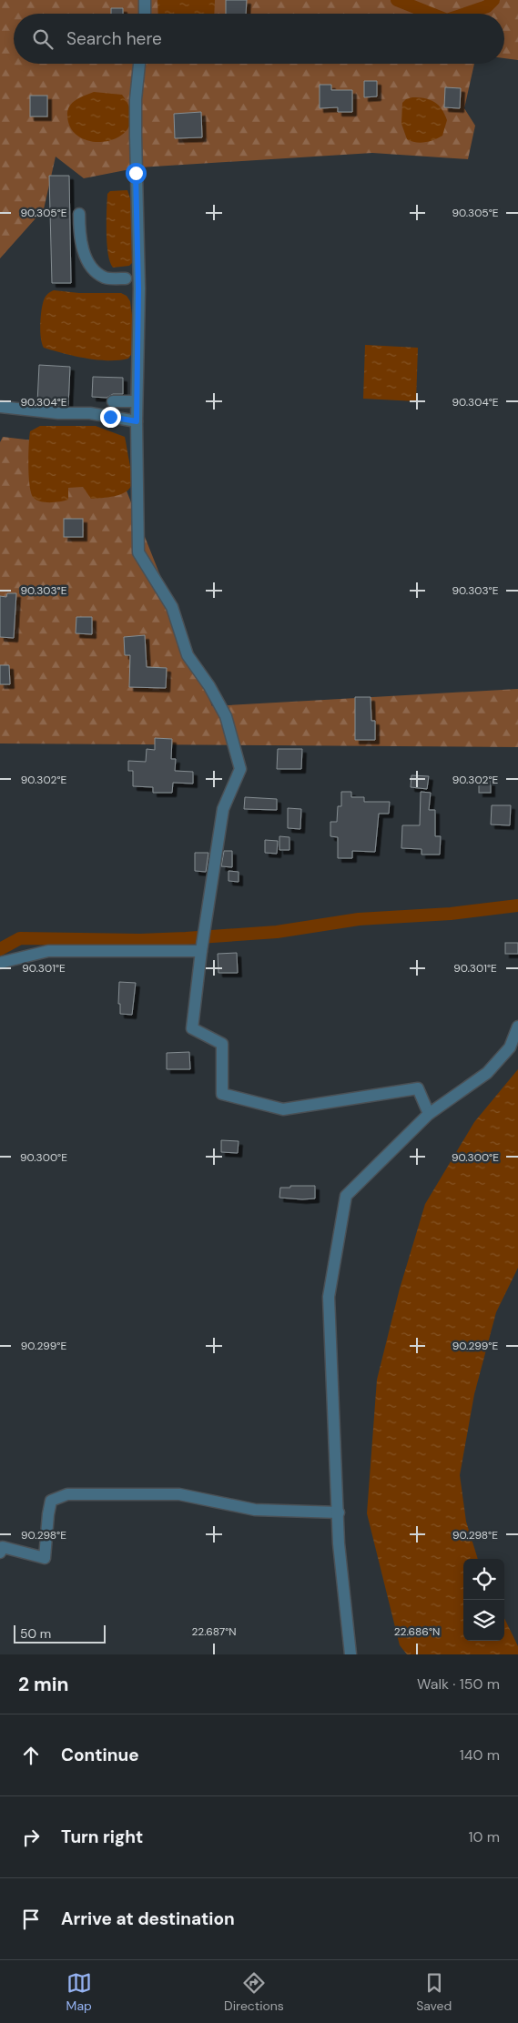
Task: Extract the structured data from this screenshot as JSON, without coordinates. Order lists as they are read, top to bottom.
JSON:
{
  "scale_bar": "50 m",
  "page": {
    "search": "Search here",
    "scale": "50 m",
    "heading": ["2 min", "Walk · 150 m"],
    "list": [
      ["Continue", "140 m"],
      ["Turn right", "10 m"],
      "Arrive at destination"
    ],
    "nav": ["Map", "Directions", "Saved"]
  },
  "coordinates": [
    "90.305°E",
    "90.304°E",
    "90.303°E",
    "90.302°E",
    "90.301°E",
    "90.300°E",
    "90.299°E",
    "90.298°E",
    "22.687°N",
    "22.686°N"
  ]
}
